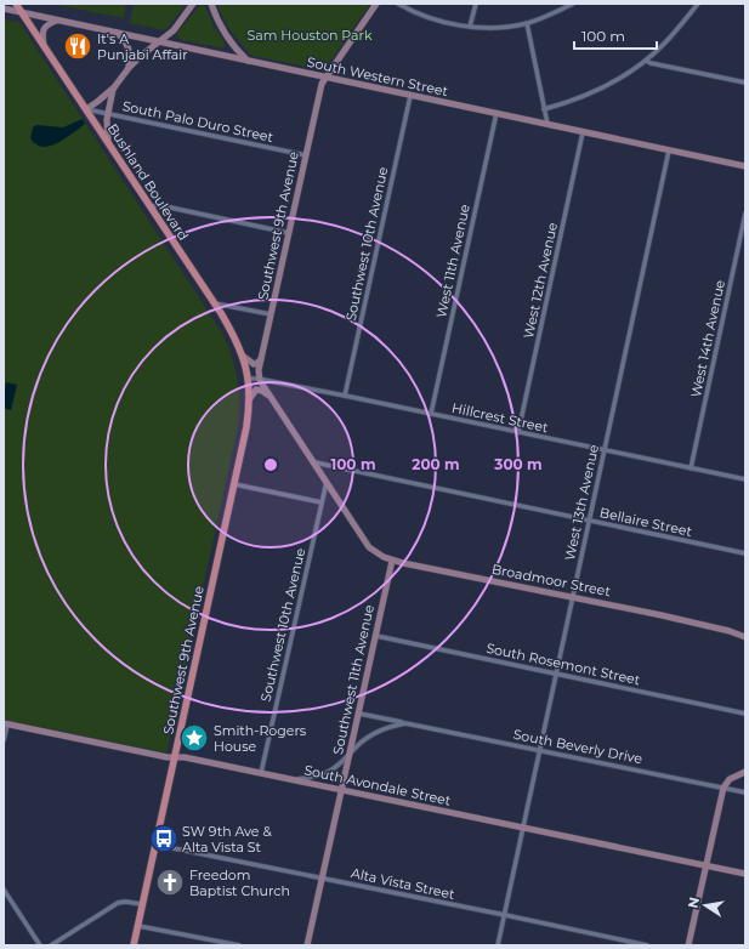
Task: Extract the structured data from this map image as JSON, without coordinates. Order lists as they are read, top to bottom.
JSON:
{
  "streets": {
    "main road": ["Bushland Boulevard", "Southwest 9th Avenue"],
    "street": [
      "South Western Street",
      "South Palo Duro Street",
      "Southwest 10th Avenue",
      "West 11th Avenue",
      "West 12th Avenue",
      "West 14th Avenue",
      "Hillcrest Street",
      "West 13th Avenue",
      "Bellaire Street",
      "Broadmoor Street",
      "South Rosemont Street",
      "Southwest 11th Avenue",
      "South Beverly Drive",
      "South Avondale Street",
      "Alta Vista Street"
    ]
  },
  "crossings": [
    ["South Western Street", "Bushland Boulevard"],
    ["South Western Street", "Southwest 9th Avenue"],
    ["South Western Street", "Southwest 10th Avenue"],
    ["South Western Street", "West 11th Avenue"],
    ["South Western Street", "West 12th Avenue"],
    ["South Western Street", "West 13th Avenue"],
    ["South Palo Duro Street", "Bushland Boulevard"],
    ["South Palo Duro Street", "Southwest 9th Avenue"],
    ["Bushland Boulevard", "Southwest 9th Avenue"],
    ["Bushland Boulevard", "Hillcrest Street"],
    ["Southwest 9th Avenue", "Hillcrest Street"],
    ["Southwest 9th Avenue", "South Avondale Street"],
    ["Southwest 9th Avenue", "Alta Vista Street"],
    ["Southwest 10th Avenue", "Hillcrest Street"],
    ["Southwest 10th Avenue", "Broadmoor Street"],
    ["Southwest 10th Avenue", "South Avondale Street"],
    ["West 11th Avenue", "Hillcrest Street"],
    ["West 12th Avenue", "Hillcrest Street"],
    ["West 14th Avenue", "Hillcrest Street"],
    ["Hillcrest Street", "West 13th Avenue"],
    ["West 13th Avenue", "Bellaire Street"],
    ["West 13th Avenue", "Broadmoor Street"],
    ["West 13th Avenue", "South Rosemont Street"],
    ["West 13th Avenue", "South Beverly Drive"],
    ["West 13th Avenue", "South Avondale Street"],
    ["West 13th Avenue", "Alta Vista Street"],
    ["Broadmoor Street", "Southwest 11th Avenue"],
    ["South Rosemont Street", "Southwest 11th Avenue"],
    ["Southwest 11th Avenue", "South Beverly Drive"],
    ["Southwest 11th Avenue", "South Avondale Street"],
    ["Southwest 11th Avenue", "Alta Vista Street"],
    ["South Beverly Drive", "South Avondale Street"]
  ],
  "parks": ["Sam Houston Park"],
  "places": {
    "restaurant": ["It's A Punjabi Affair"],
    "place": ["Smith-Rogers House"],
    "bus stop": ["SW 9th Ave & Alta Vista St"],
    "church": ["Freedom Baptist Church"]
  },
  "scale_bar": "100 m",
  "north": "left",
  "rings": ["100 m", "200 m", "300 m"]
}
